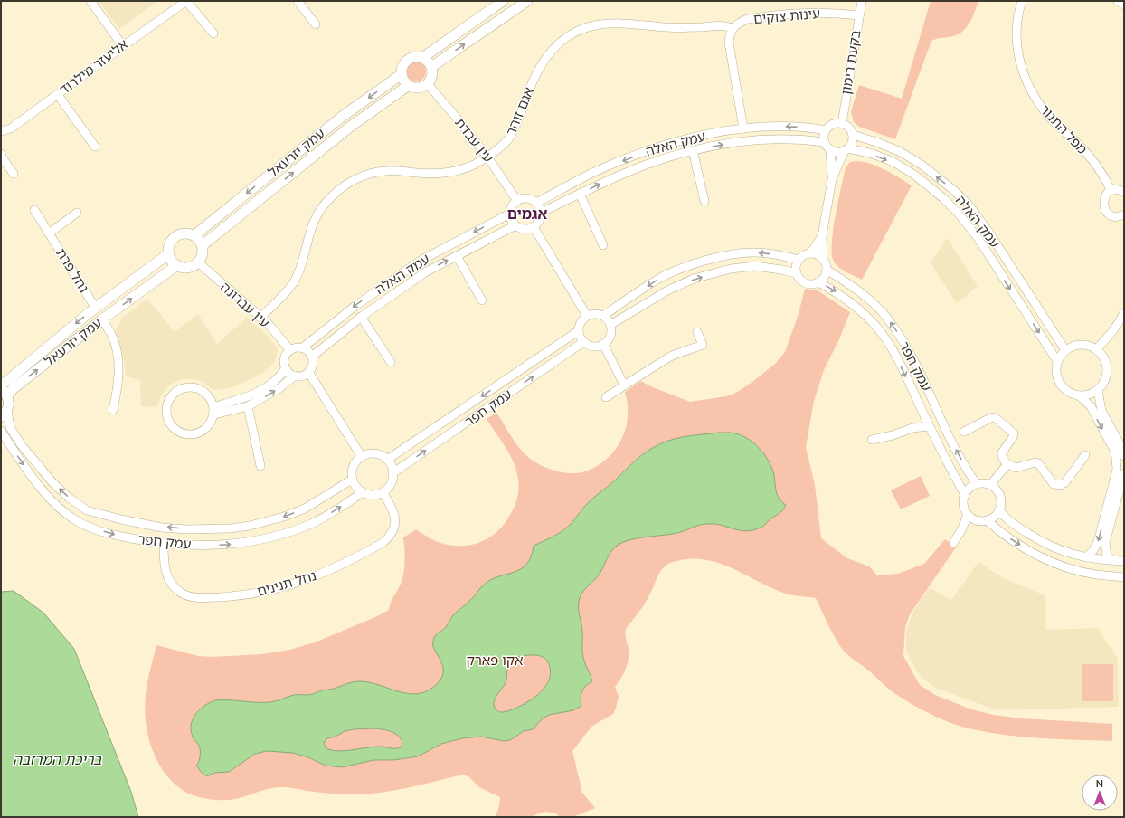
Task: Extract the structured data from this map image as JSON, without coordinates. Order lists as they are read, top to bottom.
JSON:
{
  "streets": {
    "main road": ["עמק יזרעאל"],
    "street": [
      "עינות צוקים",
      "בקעת רימון",
      "אליעזר מילרוד",
      "אגם זוהר",
      "מפל התנור",
      "עין עבדת",
      "עמק האלה",
      "נחל פרת",
      "עין עברונה",
      "עמק חפר",
      "נחל תנינים"
    ]
  },
  "crossings": [
    ["עינות צוקים", "בקעת רימון"],
    ["עינות צוקים", "אגם זוהר"],
    ["בקעת רימון", "עמק האלה"],
    ["אגם זוהר", "עין עבדת"],
    ["אגם זוהר", "עין עברונה"],
    ["עין עבדת", "עמק האלה"],
    ["עין עבדת", "עמק יזרעאל"],
    ["עמק האלה", "עין עברונה"],
    ["עמק יזרעאל", "נחל פרת"],
    ["עמק יזרעאל", "עין עברונה"],
    ["עמק חפר", "נחל תנינים"]
  ],
  "districts": ["אגמים"],
  "water": ["בריכת המרזבה"],
  "parks": ["אקו פארק"],
  "north": "top"
}
